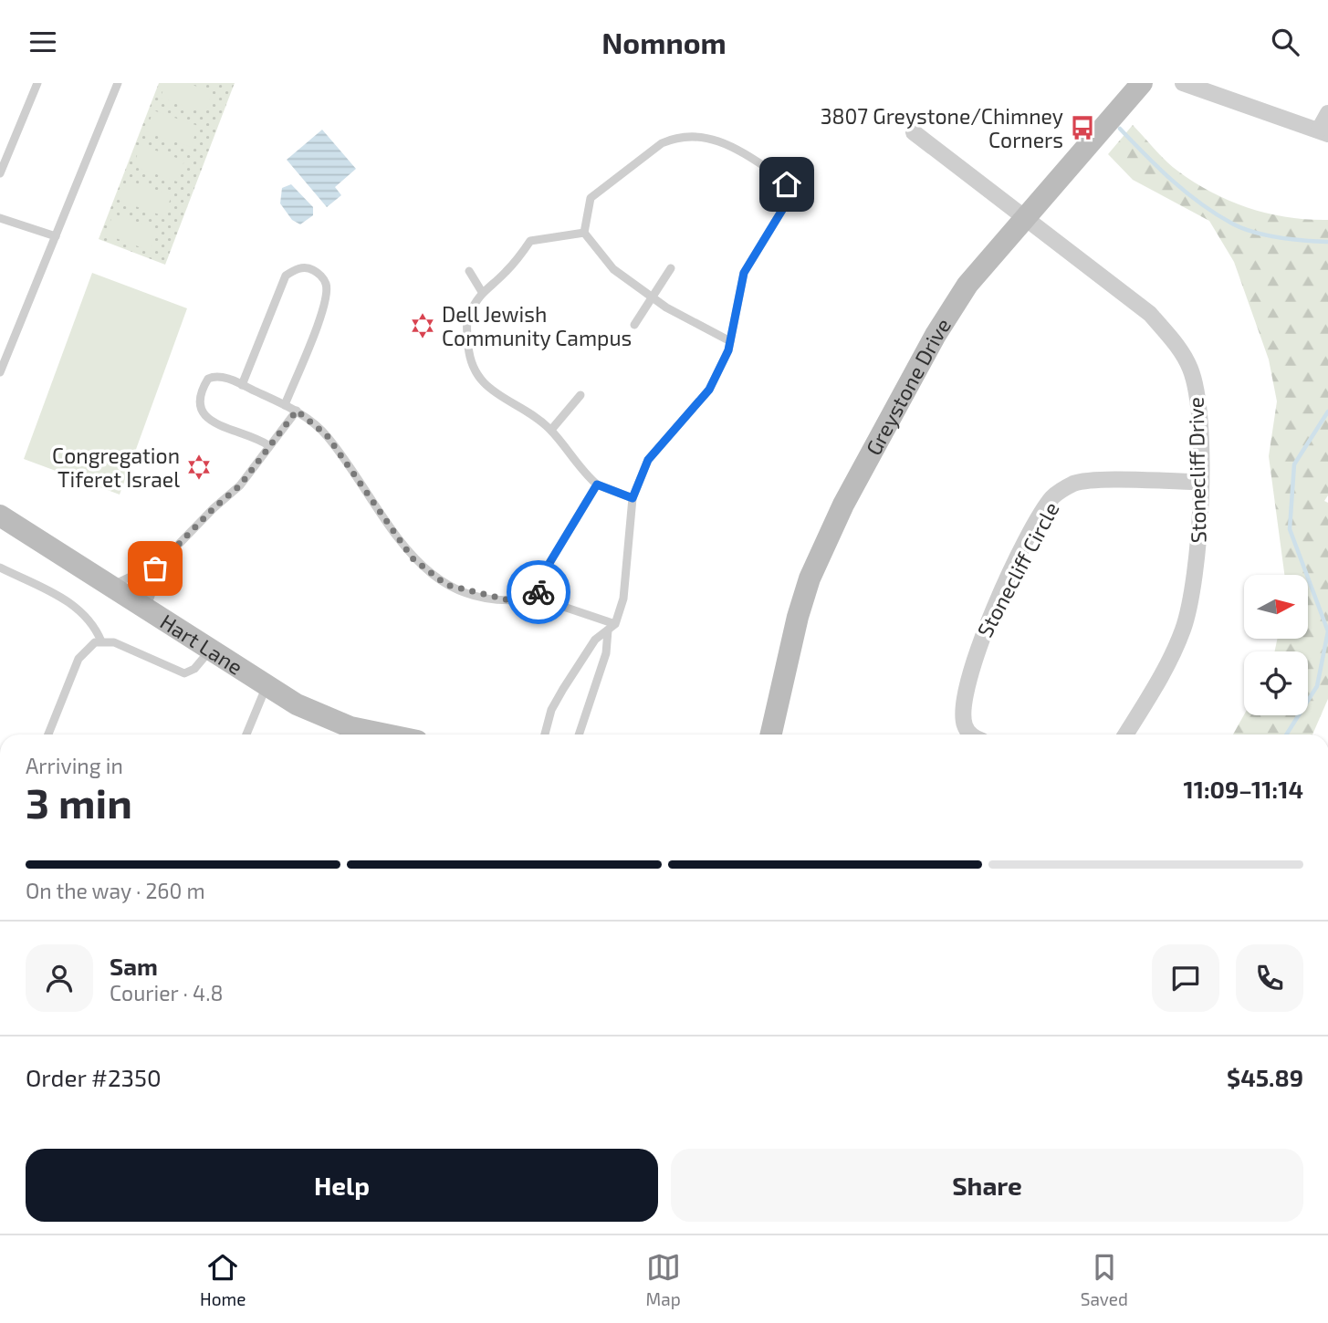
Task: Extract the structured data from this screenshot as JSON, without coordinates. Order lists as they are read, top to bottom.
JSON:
{
  "streets": {
    "street": [
      "Greystone Drive",
      "Stonecliff Drive",
      "Stonecliff Circle",
      "Hart Lane"
    ]
  },
  "crossings": [
    ["Greystone Drive", "Stonecliff Drive"],
    ["Stonecliff Drive", "Stonecliff Circle"]
  ],
  "places": {
    "bus stop": ["3807 Greystone/Chimney Corners"],
    "synagogue": ["Dell Jewish Community Campus", "Congregation Tiferet Israel"]
  },
  "north": "right",
  "page": {
    "header": "Nomnom",
    "heading": ["3 min", "Arriving in", "11:09–11:14"],
    "panel": [
      "Sam",
      "Courier · 4.8",
      "Order #2350",
      "$45.89"
    ],
    "bar": "On the way · 260 m",
    "buttons": ["Help", "Share"],
    "tabs": ["Home", "Map", "Saved"]
  }
}
